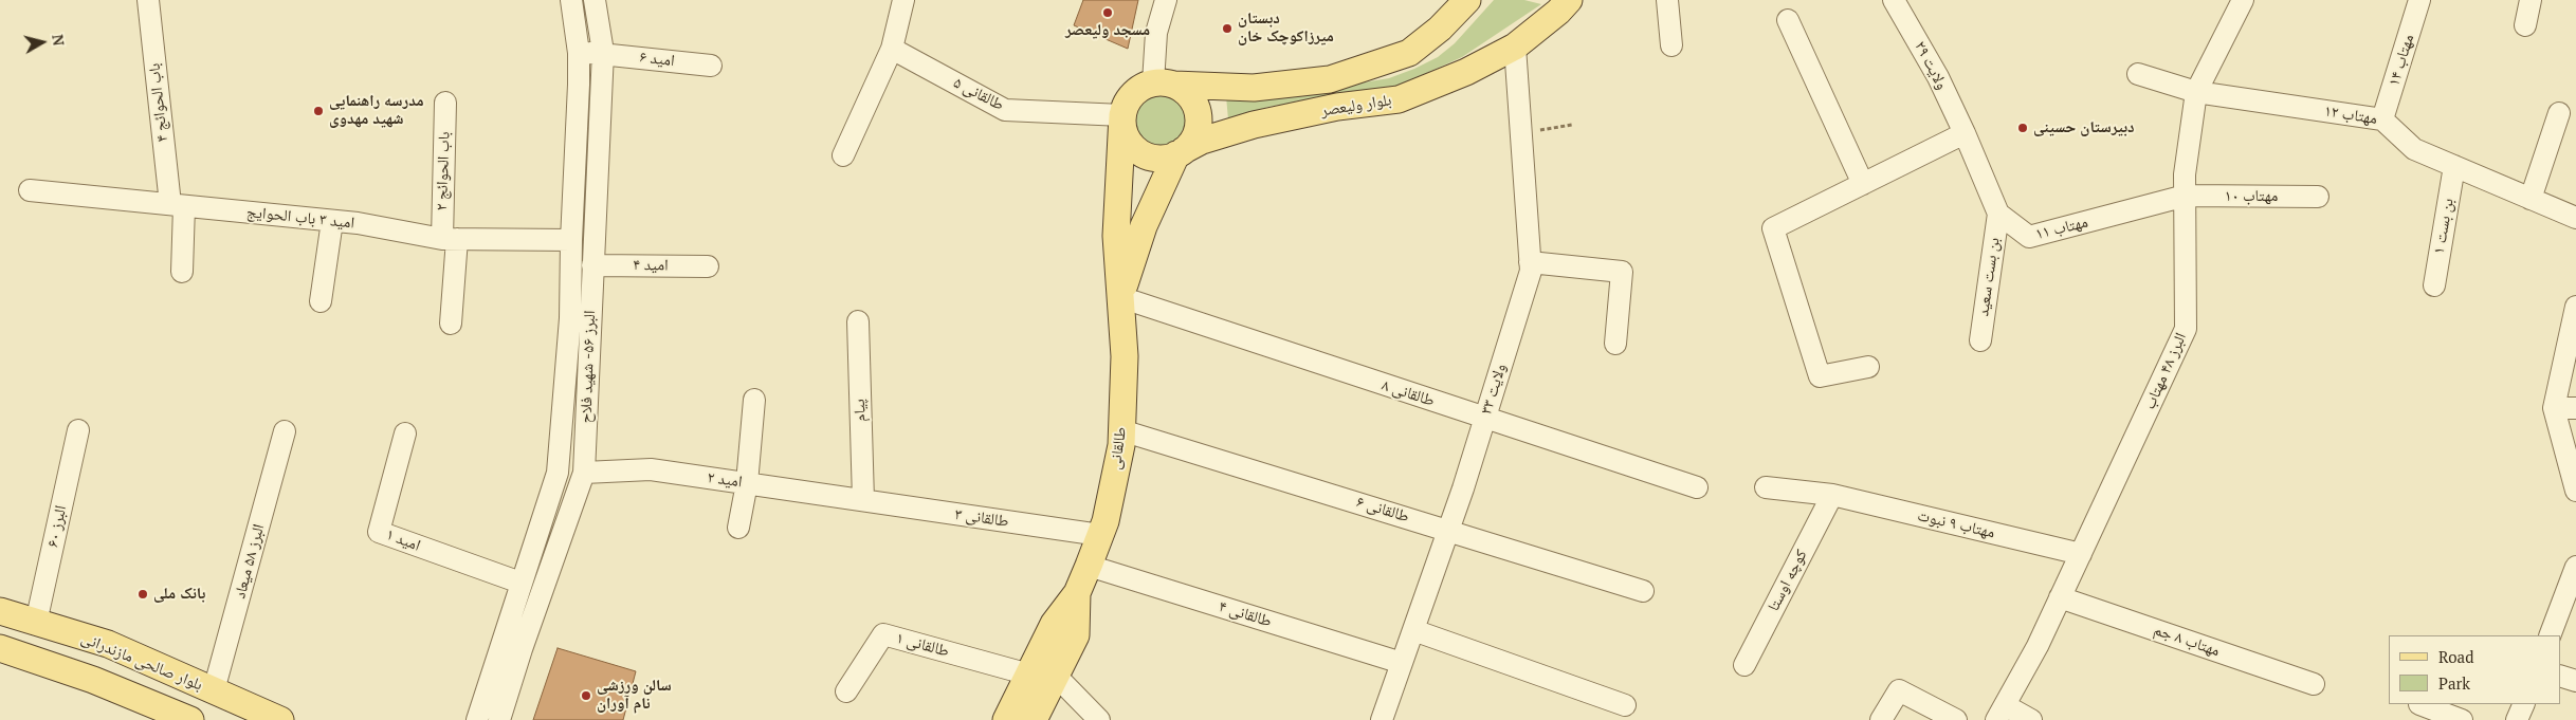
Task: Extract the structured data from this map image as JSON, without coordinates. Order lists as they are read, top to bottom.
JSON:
{
  "streets": {
    "main road": ["بلوار ولیعصر", "طالقانی", "بلوار صالحی مازندرانی"],
    "street": [
      "امید ۶",
      "مهتاب ۱۴",
      "ولایت ٢٩",
      "طالقانی ۵",
      "باب الحوائج ۴",
      "مهتاب ۱۲",
      "باب الحوائج ۲",
      "مهتاب ۱۰",
      "امید ۳ باب الحوایج",
      "بن بست ۱",
      "مهتاب ۱۱",
      "امید ۴",
      "بن بست سعید",
      "البرز ۵۶- شهید فلاح",
      "البرز ۴۸ مهتاب",
      "ولایت ٣۳",
      "طالقانی ۸",
      "پیام",
      "امید ۲",
      "طالقانی ۶",
      "طالقانی ۳",
      "مهتاب ۹ نبوت",
      "البرز ۶۰",
      "امید ۱",
      "البرز ۵۸ میعاد",
      "کوچه اوستا",
      "طالقانی ۴",
      "مهتاب ۸ جم",
      "طالقانی ۱"
    ]
  },
  "crossings": [
    ["امید ۶", "البرز ۵۶- شهید فلاح"],
    ["مهتاب ۱۴", "مهتاب ۱۲"],
    ["ولایت ٢٩", "مهتاب ۱۱"],
    ["طالقانی ۵", "بلوار ولیعصر"],
    ["طالقانی ۵", "طالقانی"],
    ["باب الحوائج ۴", "امید ۳ باب الحوایج"],
    ["بلوار ولیعصر", "ولایت ٣۳"],
    ["بلوار ولیعصر", "طالقانی"],
    ["مهتاب ۱۲", "بن بست ۱"],
    ["مهتاب ۱۲", "البرز ۴۸ مهتاب"],
    ["باب الحوائج ۲", "امید ۳ باب الحوایج"],
    ["مهتاب ۱۰", "مهتاب ۱۱"],
    ["مهتاب ۱۰", "البرز ۴۸ مهتاب"],
    ["امید ۳ باب الحوایج", "البرز ۵۶- شهید فلاح"],
    ["مهتاب ۱۱", "بن بست سعید"],
    ["مهتاب ۱۱", "البرز ۴۸ مهتاب"],
    ["امید ۴", "البرز ۵۶- شهید فلاح"],
    ["البرز ۵۶- شهید فلاح", "امید ۲"],
    ["البرز ۵۶- شهید فلاح", "امید ۱"],
    ["البرز ۴۸ مهتاب", "مهتاب ۹ نبوت"],
    ["البرز ۴۸ مهتاب", "مهتاب ۸ جم"],
    ["ولایت ٣۳", "طالقانی ۸"],
    ["ولایت ٣۳", "طالقانی ۶"],
    ["ولایت ٣۳", "طالقانی ۴"],
    ["طالقانی ۸", "طالقانی"],
    ["پیام", "امید ۲"],
    ["پیام", "طالقانی ۳"],
    ["طالقانی", "طالقانی ۶"],
    ["طالقانی", "طالقانی ۳"],
    ["طالقانی", "طالقانی ۴"],
    ["امید ۲", "طالقانی ۳"],
    ["مهتاب ۹ نبوت", "کوچه اوستا"],
    ["البرز ۶۰", "بلوار صالحی مازندرانی"],
    ["البرز ۵۸ میعاد", "بلوار صالحی مازندرانی"]
  ],
  "places": [
    "مسجد ولیعصر",
    "دبستان میرزاکوچک خان",
    "مدرسه راهنمایی شهید مهدوی",
    "دبیرستان حسینی",
    "بانک ملی",
    "سالن ورزشی نام آوران"
  ],
  "legend": ["Road", "Park"],
  "north": "right"
}
